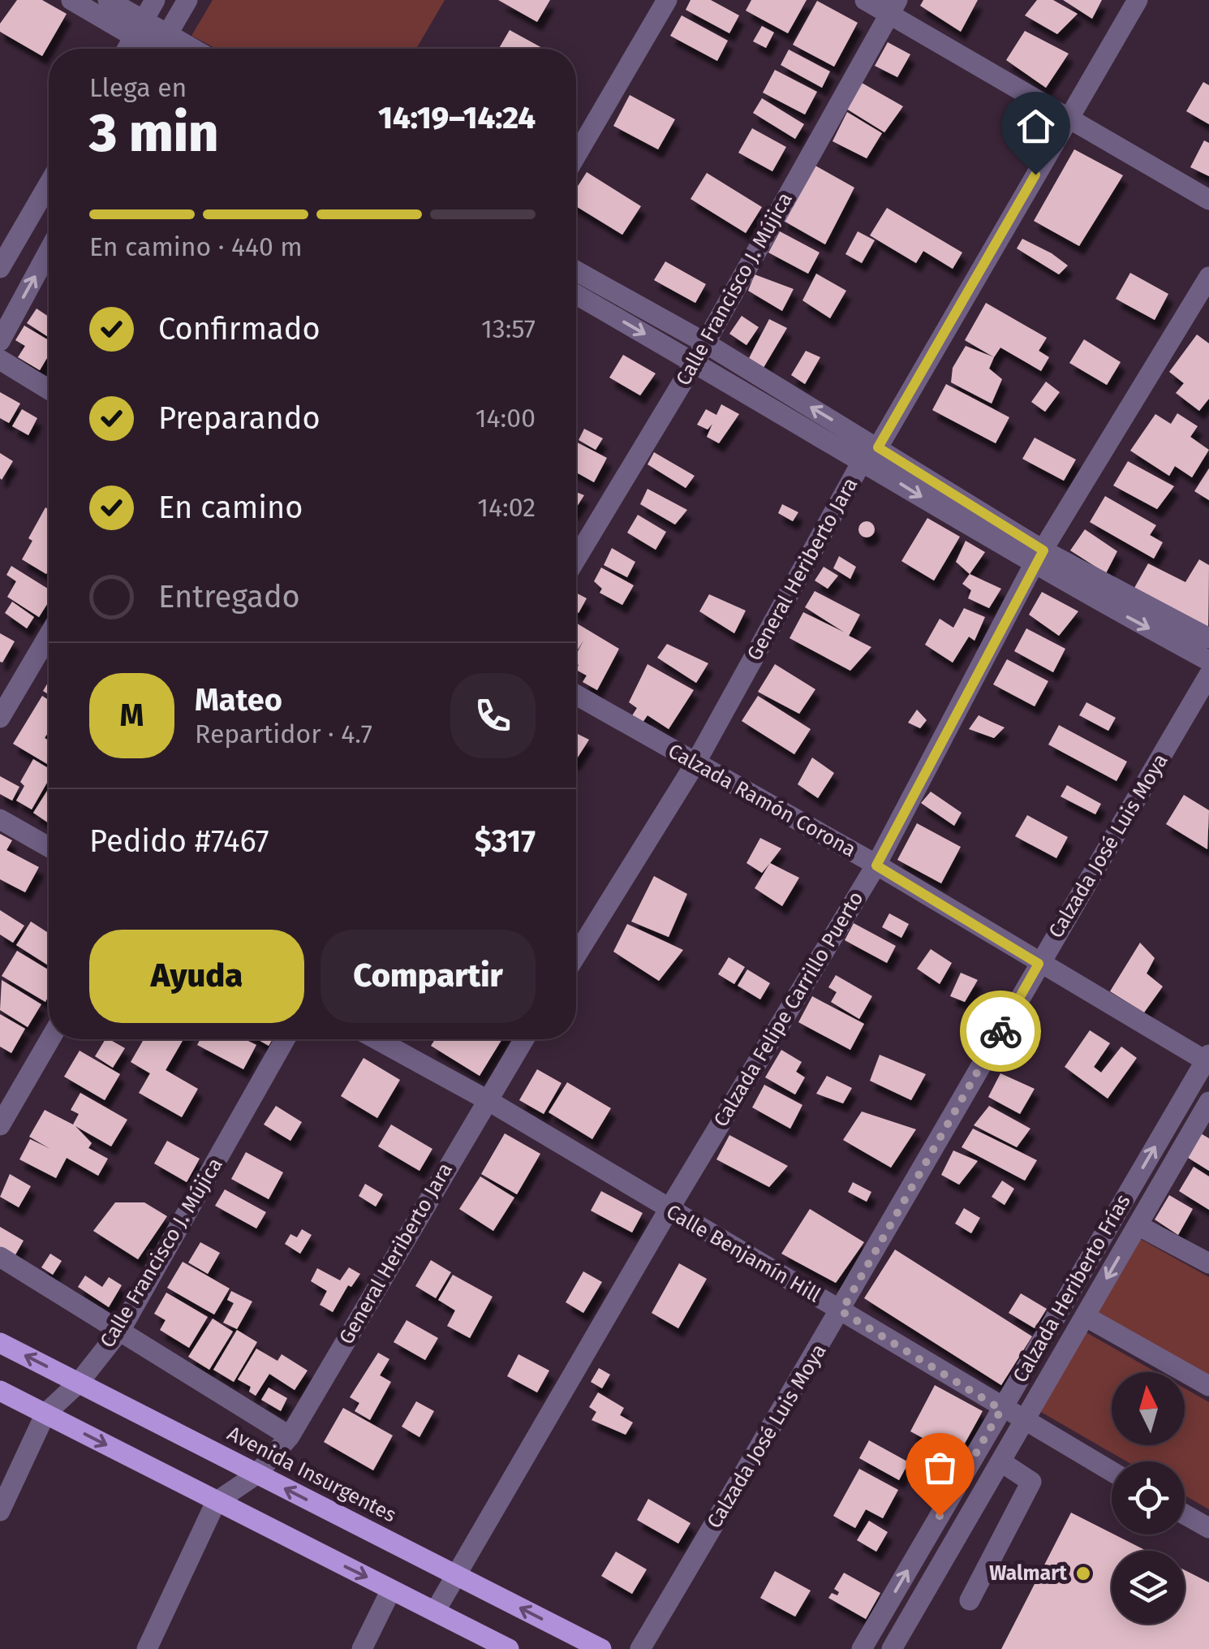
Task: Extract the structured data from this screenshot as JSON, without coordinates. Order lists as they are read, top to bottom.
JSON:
{
  "streets": {
    "main road": ["Avenida Insurgentes"],
    "street": [
      "Calle Francisco J. Mújica",
      "General Heriberto Jara",
      "Calzada Ramón Corona",
      "Calzada José Luis Moya",
      "Calzada Felipe Carrillo Puerto",
      "Calle Benjamín Hill",
      "Calzada Heriberto Frías"
    ]
  },
  "crossings": [
    ["Calle Francisco J. Mújica", "Avenida Insurgentes"],
    ["General Heriberto Jara", "Calzada Ramón Corona"],
    ["General Heriberto Jara", "Calle Benjamín Hill"],
    ["General Heriberto Jara", "Avenida Insurgentes"],
    ["Calzada Ramón Corona", "Calzada José Luis Moya"],
    ["Calzada Ramón Corona", "Calzada Felipe Carrillo Puerto"],
    ["Calzada Ramón Corona", "Calzada Heriberto Frías"],
    ["Calzada José Luis Moya", "Calle Benjamín Hill"],
    ["Calzada Felipe Carrillo Puerto", "Calle Benjamín Hill"],
    ["Calzada Felipe Carrillo Puerto", "Avenida Insurgentes"],
    ["Calle Benjamín Hill", "Calzada Heriberto Frías"]
  ],
  "places": ["Walmart"],
  "north": "top",
  "page": {
    "heading": ["3 min", "Llega en", "14:19–14:24"],
    "panel": [
      "Mateo",
      "Repartidor · 4.7",
      "Pedido #7467",
      "$317"
    ],
    "bar": "En camino · 440 m",
    "list": [
      ["Confirmado", "13:57"],
      ["Preparando", "14:00"],
      ["En camino", "14:02"],
      "Entregado"
    ],
    "round": "M",
    "buttons": ["Ayuda", "Compartir"]
  }
}
